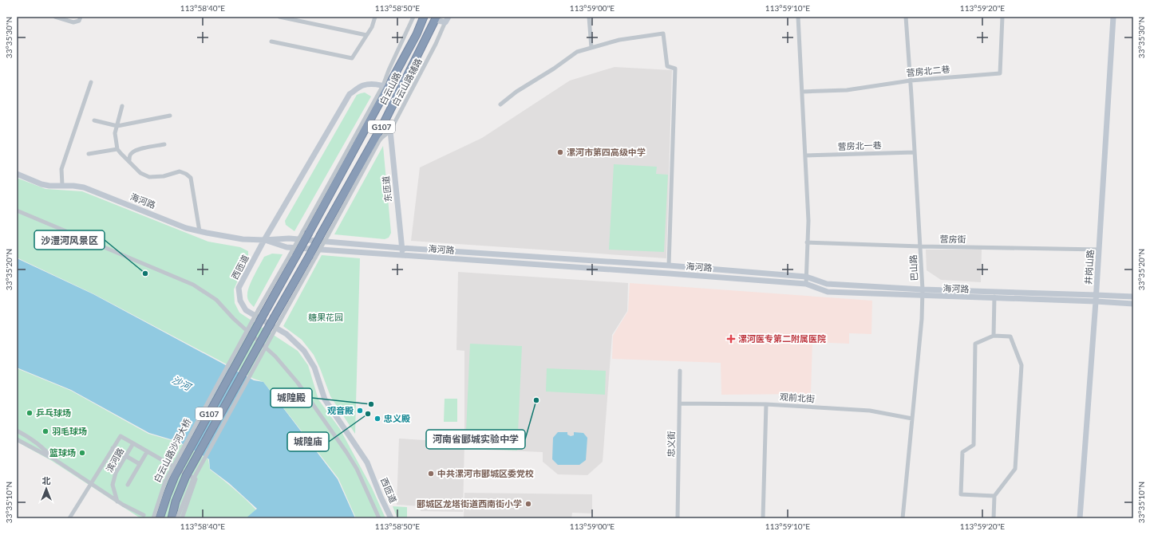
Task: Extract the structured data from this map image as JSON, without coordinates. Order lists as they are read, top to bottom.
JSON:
{
  "streets": {
    "highway": ["白云山路", "G107", "白云山路沙河大桥"],
    "street": [
      "营房北二巷",
      "白云山路辅路",
      "营房北一巷",
      "东匝道",
      "海河路",
      "营房街",
      "西匝道",
      "井岗山路",
      "巴山路",
      "观前北街",
      "忠义街",
      "滨河路"
    ]
  },
  "crossings": [
    ["营房北二巷", "巴山路"],
    ["白云山路辅路", "白云山路"],
    ["白云山路辅路", "G107"],
    ["白云山路辅路", "东匝道"],
    ["白云山路", "G107"],
    ["白云山路", "西匝道"],
    ["白云山路", "白云山路沙河大桥"],
    ["营房北一巷", "巴山路"],
    ["东匝道", "海河路"],
    ["海河路", "西匝道"],
    ["海河路", "井岗山路"],
    ["海河路", "巴山路"],
    ["营房街", "井岗山路"],
    ["营房街", "巴山路"],
    ["巴山路", "观前北街"],
    ["观前北街", "忠义街"]
  ],
  "water": ["沙河"],
  "parks": ["糖果花园"],
  "places": {
    "other": [
      "漯河市第四高级中学",
      "沙澧河风景区",
      "河南省郾城实验中学",
      "城隍殿",
      "观音殿",
      "乒乓球场",
      "城隍庙",
      "忠义殿",
      "羽毛球场",
      "篮球场",
      "中共漯河市郾城区委党校",
      "郾城区龙塔街道西南街小学"
    ],
    "health": ["漯河医专第二附属医院"]
  },
  "north": "top",
  "coordinates": [
    "113°58'40\"E",
    "113°58'50\"E",
    "113°59'00\"E",
    "113°59'10\"E",
    "113°59'20\"E",
    "33°35'30\"N",
    "33°35'20\"N",
    "33°35'10\"N"
  ]
}
